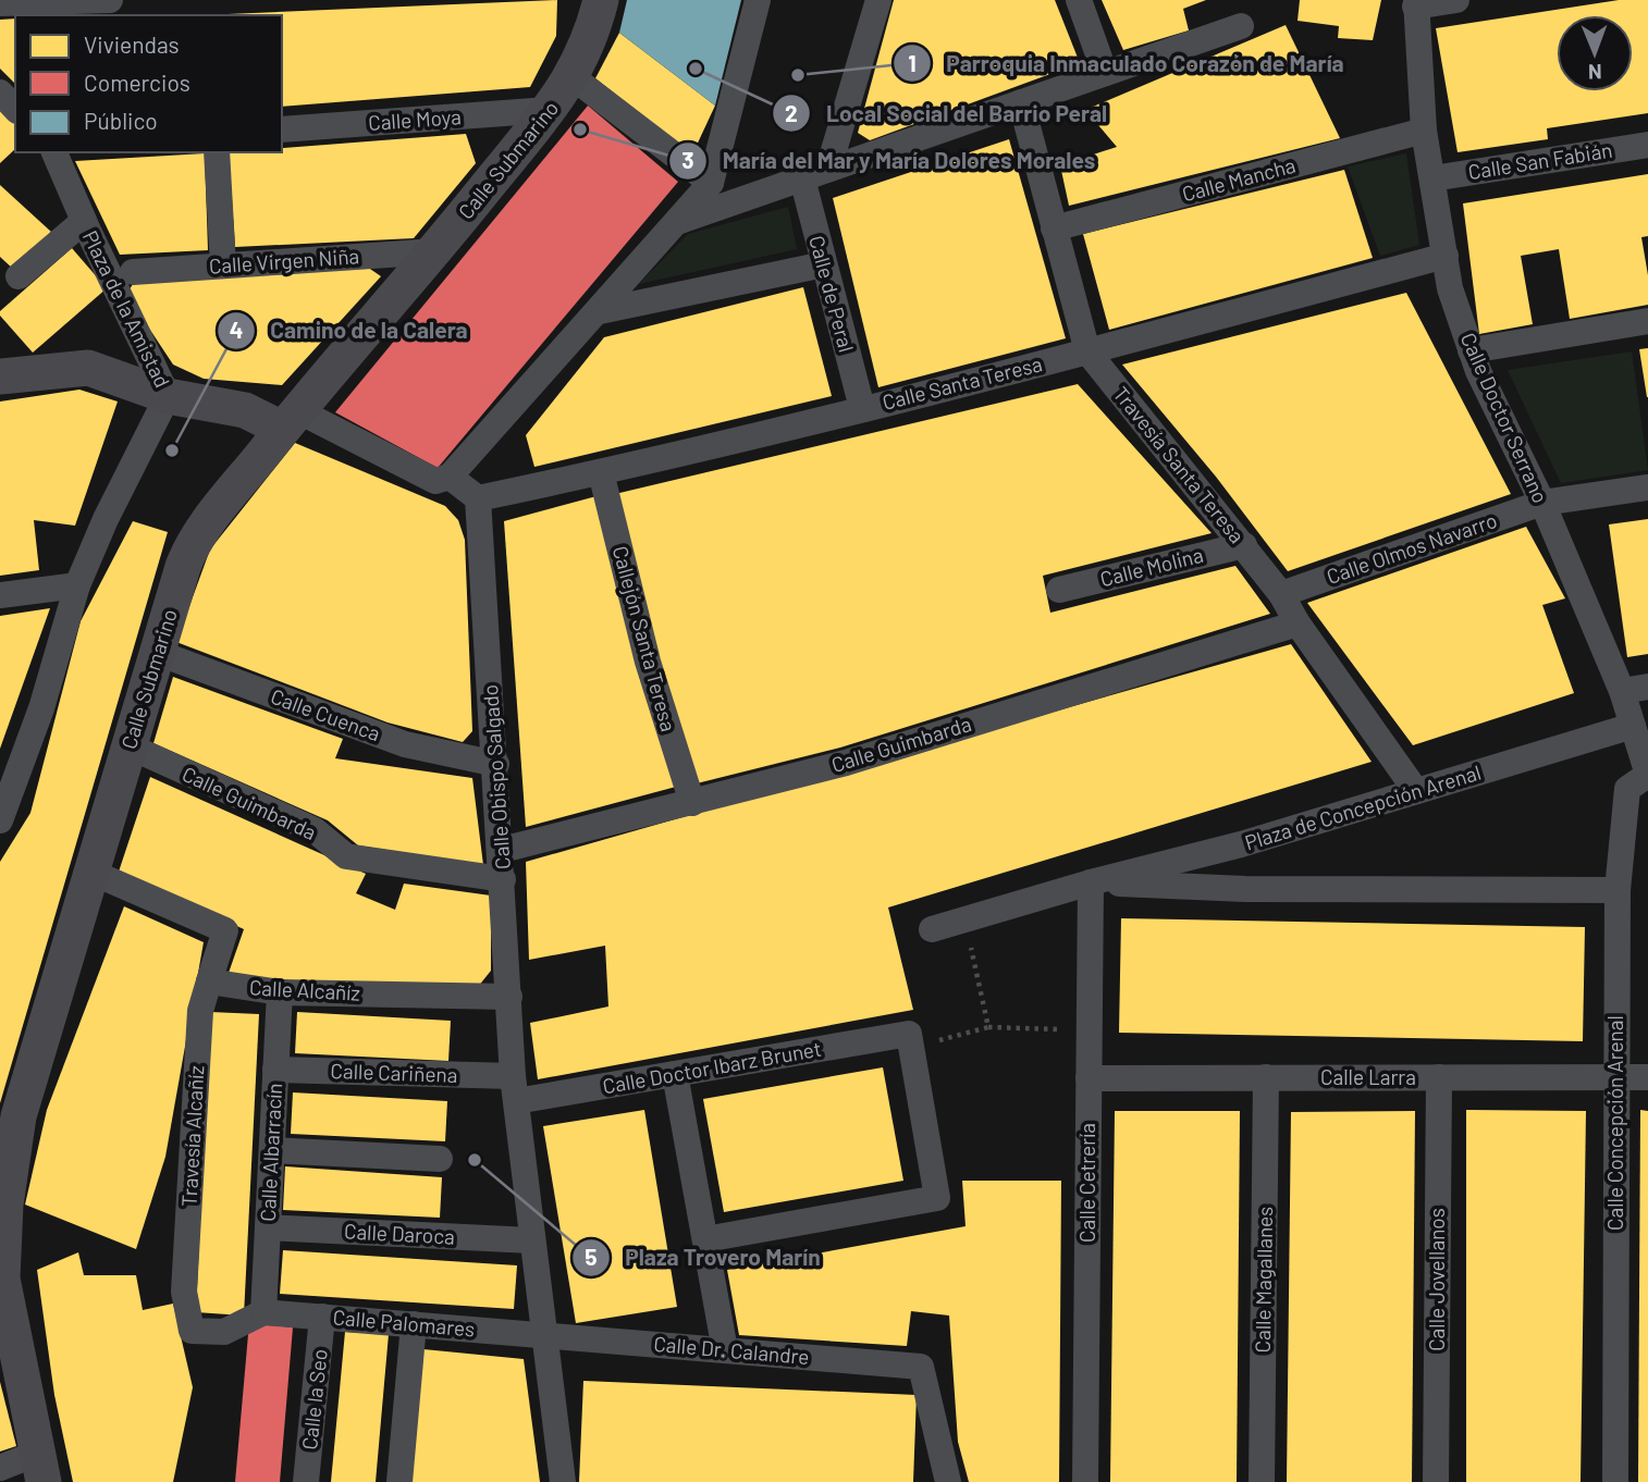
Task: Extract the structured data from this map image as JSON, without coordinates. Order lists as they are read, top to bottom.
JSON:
{
  "streets": {
    "main road": ["Calle Submarino"],
    "street": [
      "Calle Moya",
      "Calle San Fabián",
      "Calle Mancha",
      "Calle Virgen Niña",
      "Calle de Peral",
      "Plaza de la Amistad",
      "Calle Santa Teresa",
      "Calle Doctor Serrano",
      "Travesía Santa Teresa",
      "Calle Olmos Navarro",
      "Calle Molina",
      "Callejón Santa Teresa",
      "Calle Cuenca",
      "Calle Guimbarda",
      "Calle Obispo Salgado",
      "Plaza de Concepción Arenal",
      "Calle Alcañíz",
      "Calle Doctor Ibarz Brunet",
      "Calle Cariñena",
      "Calle Larra",
      "Calle Concepción Arenal",
      "Travesía Alcañíz",
      "Calle Albarracín",
      "Calle Cetrería",
      "Calle Daroca",
      "Calle Magallanes",
      "Calle Jovellanos",
      "Calle Palomares",
      "Calle Dr. Calandre",
      "Calle la Seo"
    ]
  },
  "crossings": [
    ["Calle Moya", "Calle Submarino"],
    ["Calle Submarino", "Calle Virgen Niña"],
    ["Calle Submarino", "Calle Cuenca"],
    ["Calle Submarino", "Calle Guimbarda"],
    ["Calle San Fabián", "Calle Doctor Serrano"],
    ["Calle Mancha", "Calle Doctor Serrano"],
    ["Calle Mancha", "Travesía Santa Teresa"],
    ["Calle de Peral", "Calle Santa Teresa"],
    ["Calle Santa Teresa", "Calle Doctor Serrano"],
    ["Calle Santa Teresa", "Travesía Santa Teresa"],
    ["Calle Santa Teresa", "Callejón Santa Teresa"],
    ["Calle Santa Teresa", "Calle Obispo Salgado"],
    ["Calle Doctor Serrano", "Calle Olmos Navarro"],
    ["Calle Doctor Serrano", "Plaza de Concepción Arenal"],
    ["Calle Doctor Serrano", "Calle Concepción Arenal"],
    ["Travesía Santa Teresa", "Calle Olmos Navarro"],
    ["Travesía Santa Teresa", "Calle Molina"],
    ["Travesía Santa Teresa", "Calle Guimbarda"],
    ["Travesía Santa Teresa", "Plaza de Concepción Arenal"],
    ["Callejón Santa Teresa", "Calle Guimbarda"],
    ["Calle Cuenca", "Calle Obispo Salgado"],
    ["Calle Guimbarda", "Calle Obispo Salgado"],
    ["Calle Obispo Salgado", "Calle Alcañíz"],
    ["Calle Obispo Salgado", "Calle Doctor Ibarz Brunet"],
    ["Calle Obispo Salgado", "Calle Cariñena"],
    ["Calle Obispo Salgado", "Calle Daroca"],
    ["Calle Obispo Salgado", "Calle Palomares"],
    ["Calle Obispo Salgado", "Calle Dr. Calandre"],
    ["Plaza de Concepción Arenal", "Calle Concepción Arenal"],
    ["Plaza de Concepción Arenal", "Calle Cetrería"],
    ["Calle Alcañíz", "Travesía Alcañíz"],
    ["Calle Alcañíz", "Calle Albarracín"],
    ["Calle Doctor Ibarz Brunet", "Calle Cariñena"],
    ["Calle Cariñena", "Calle Albarracín"],
    ["Calle Larra", "Calle Concepción Arenal"],
    ["Calle Larra", "Calle Cetrería"],
    ["Calle Larra", "Calle Magallanes"],
    ["Calle Larra", "Calle Jovellanos"],
    ["Travesía Alcañíz", "Calle Albarracín"],
    ["Travesía Alcañíz", "Calle Palomares"],
    ["Calle Albarracín", "Calle Daroca"],
    ["Calle Albarracín", "Calle Palomares"],
    ["Calle Palomares", "Calle Dr. Calandre"],
    ["Calle Palomares", "Calle la Seo"]
  ],
  "places": [
    "Local Social del Barrio Peral",
    "Parroquia Inmaculado Corazón de María",
    "María del Mar y María Dolores Morales",
    "Camino de la Calera",
    "Plaza Trovero Marín"
  ],
  "legend": ["Viviendas", "Comercios", "Público"],
  "north": "bottom"
}
